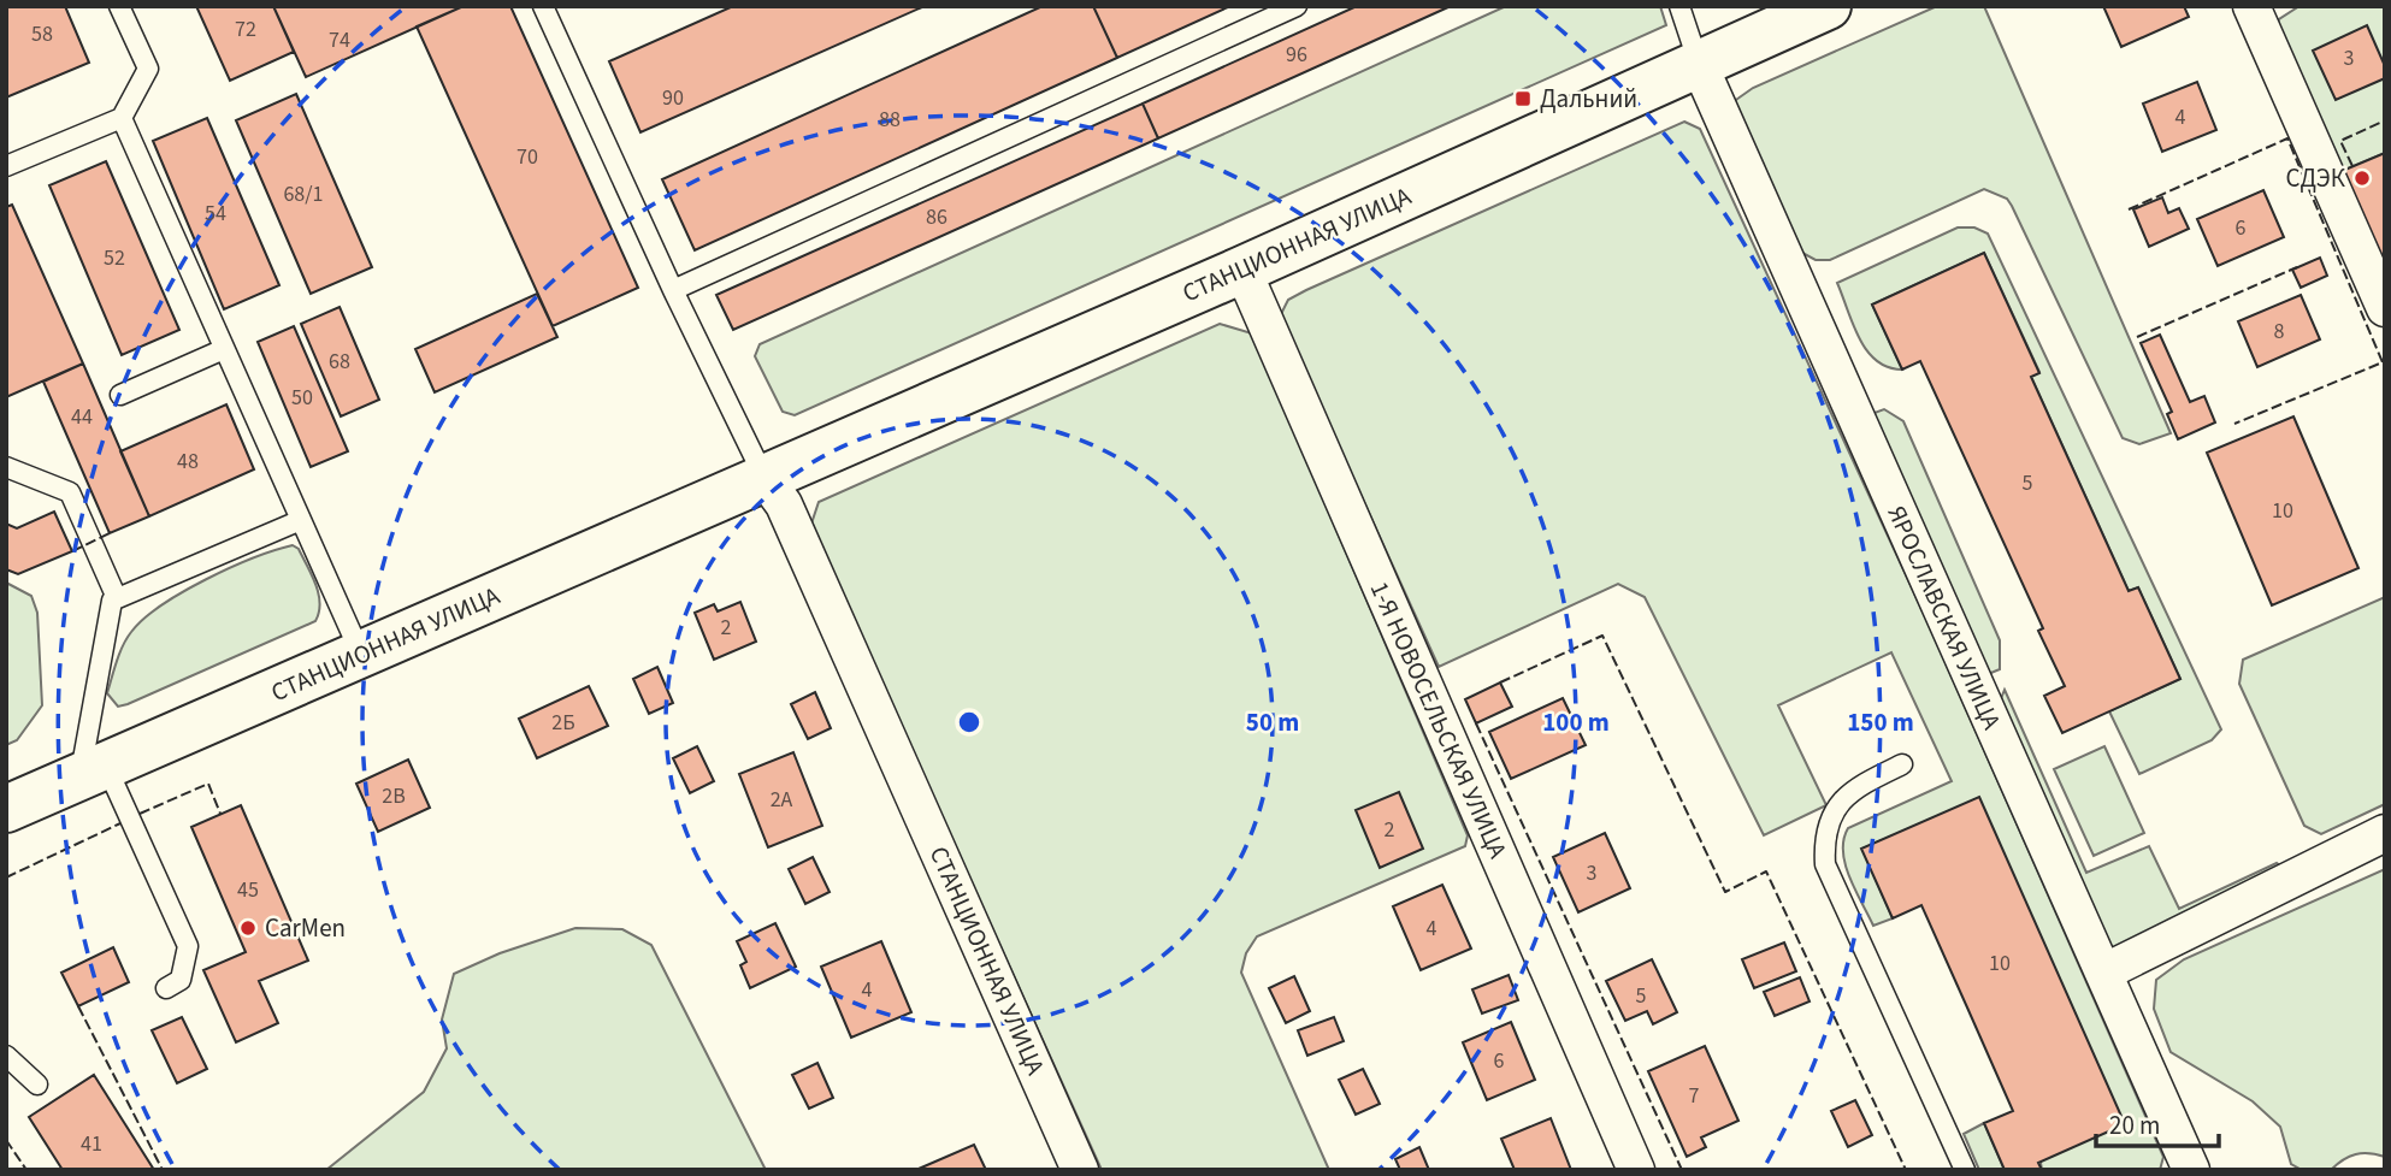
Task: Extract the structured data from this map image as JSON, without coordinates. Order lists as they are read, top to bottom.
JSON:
{
  "streets": {
    "street": ["СТАНЦИОННАЯ УЛИЦА", "ЯРОСЛАВСКАЯ УЛИЦА", "1-Я НОВОСЕЛЬСКАЯ УЛИЦА"]
  },
  "crossings": [
    ["СТАНЦИОННАЯ УЛИЦА", "ЯРОСЛАВСКАЯ УЛИЦА"],
    ["СТАНЦИОННАЯ УЛИЦА", "1-Я НОВОСЕЛЬСКАЯ УЛИЦА"]
  ],
  "places": {
    "transit": ["Дальний"],
    "other": ["СДЭК", "CarMen"]
  },
  "house_numbers": [
    "72",
    "58",
    "74",
    "96",
    "3",
    "90",
    "4",
    "88",
    "70",
    "68/1",
    "54",
    "86",
    "6",
    "52",
    "8",
    "68",
    "50",
    "44",
    "48",
    "5",
    "10",
    "2",
    "2Б",
    "2В",
    "2А",
    "2",
    "3",
    "45",
    "4",
    "10",
    "4",
    "5",
    "6",
    "7",
    "41"
  ],
  "scale_bar": "20 m",
  "rings": ["50 m", "100 m", "150 m"]
}
